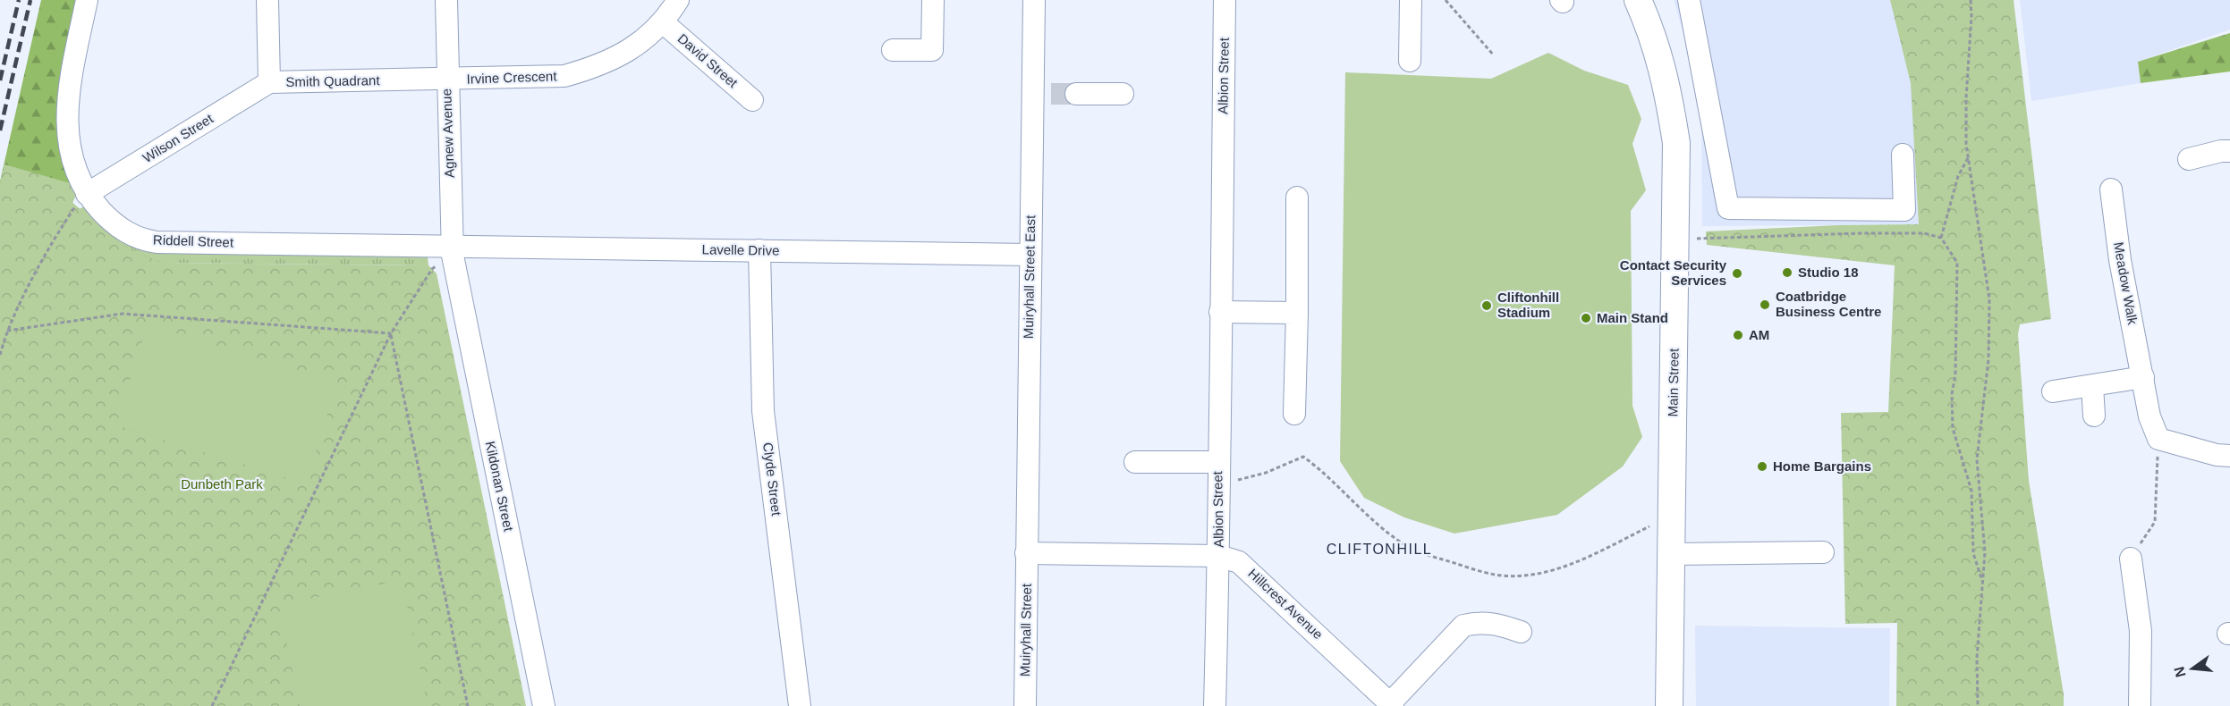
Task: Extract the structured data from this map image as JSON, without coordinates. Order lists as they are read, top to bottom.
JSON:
{
  "streets": {
    "main road": ["Main Street"],
    "street": [
      "David Street",
      "Albion Street",
      "Irvine Crescent",
      "Smith Quadrant",
      "Agnew Avenue",
      "Wilson Street",
      "Riddell Street",
      "Lavelle Drive",
      "Muiryhall Street East",
      "Meadow Walk",
      "Clyde Street",
      "Kildonan Street",
      "Hillcrest Avenue",
      "Muiryhall Street"
    ]
  },
  "crossings": [
    ["David Street", "Irvine Crescent"],
    ["Albion Street", "Hillcrest Avenue"],
    ["Irvine Crescent", "Smith Quadrant"],
    ["Irvine Crescent", "Agnew Avenue"],
    ["Smith Quadrant", "Agnew Avenue"],
    ["Smith Quadrant", "Wilson Street"],
    ["Agnew Avenue", "Riddell Street"],
    ["Agnew Avenue", "Lavelle Drive"],
    ["Agnew Avenue", "Kildonan Street"],
    ["Wilson Street", "Riddell Street"],
    ["Riddell Street", "Lavelle Drive"],
    ["Riddell Street", "Kildonan Street"],
    ["Lavelle Drive", "Muiryhall Street East"],
    ["Lavelle Drive", "Clyde Street"],
    ["Lavelle Drive", "Kildonan Street"],
    ["Muiryhall Street East", "Hillcrest Avenue"],
    ["Muiryhall Street East", "Muiryhall Street"],
    ["Hillcrest Avenue", "Muiryhall Street"]
  ],
  "districts": ["CLIFTONHILL"],
  "parks": ["Dunbeth Park"],
  "places": [
    "Studio 18",
    "Contact Security Services",
    "Coatbridge Business Centre",
    "Cliftonhill Stadium",
    "Main Stand",
    "AM",
    "Home Bargains"
  ],
  "north": "left"
}
